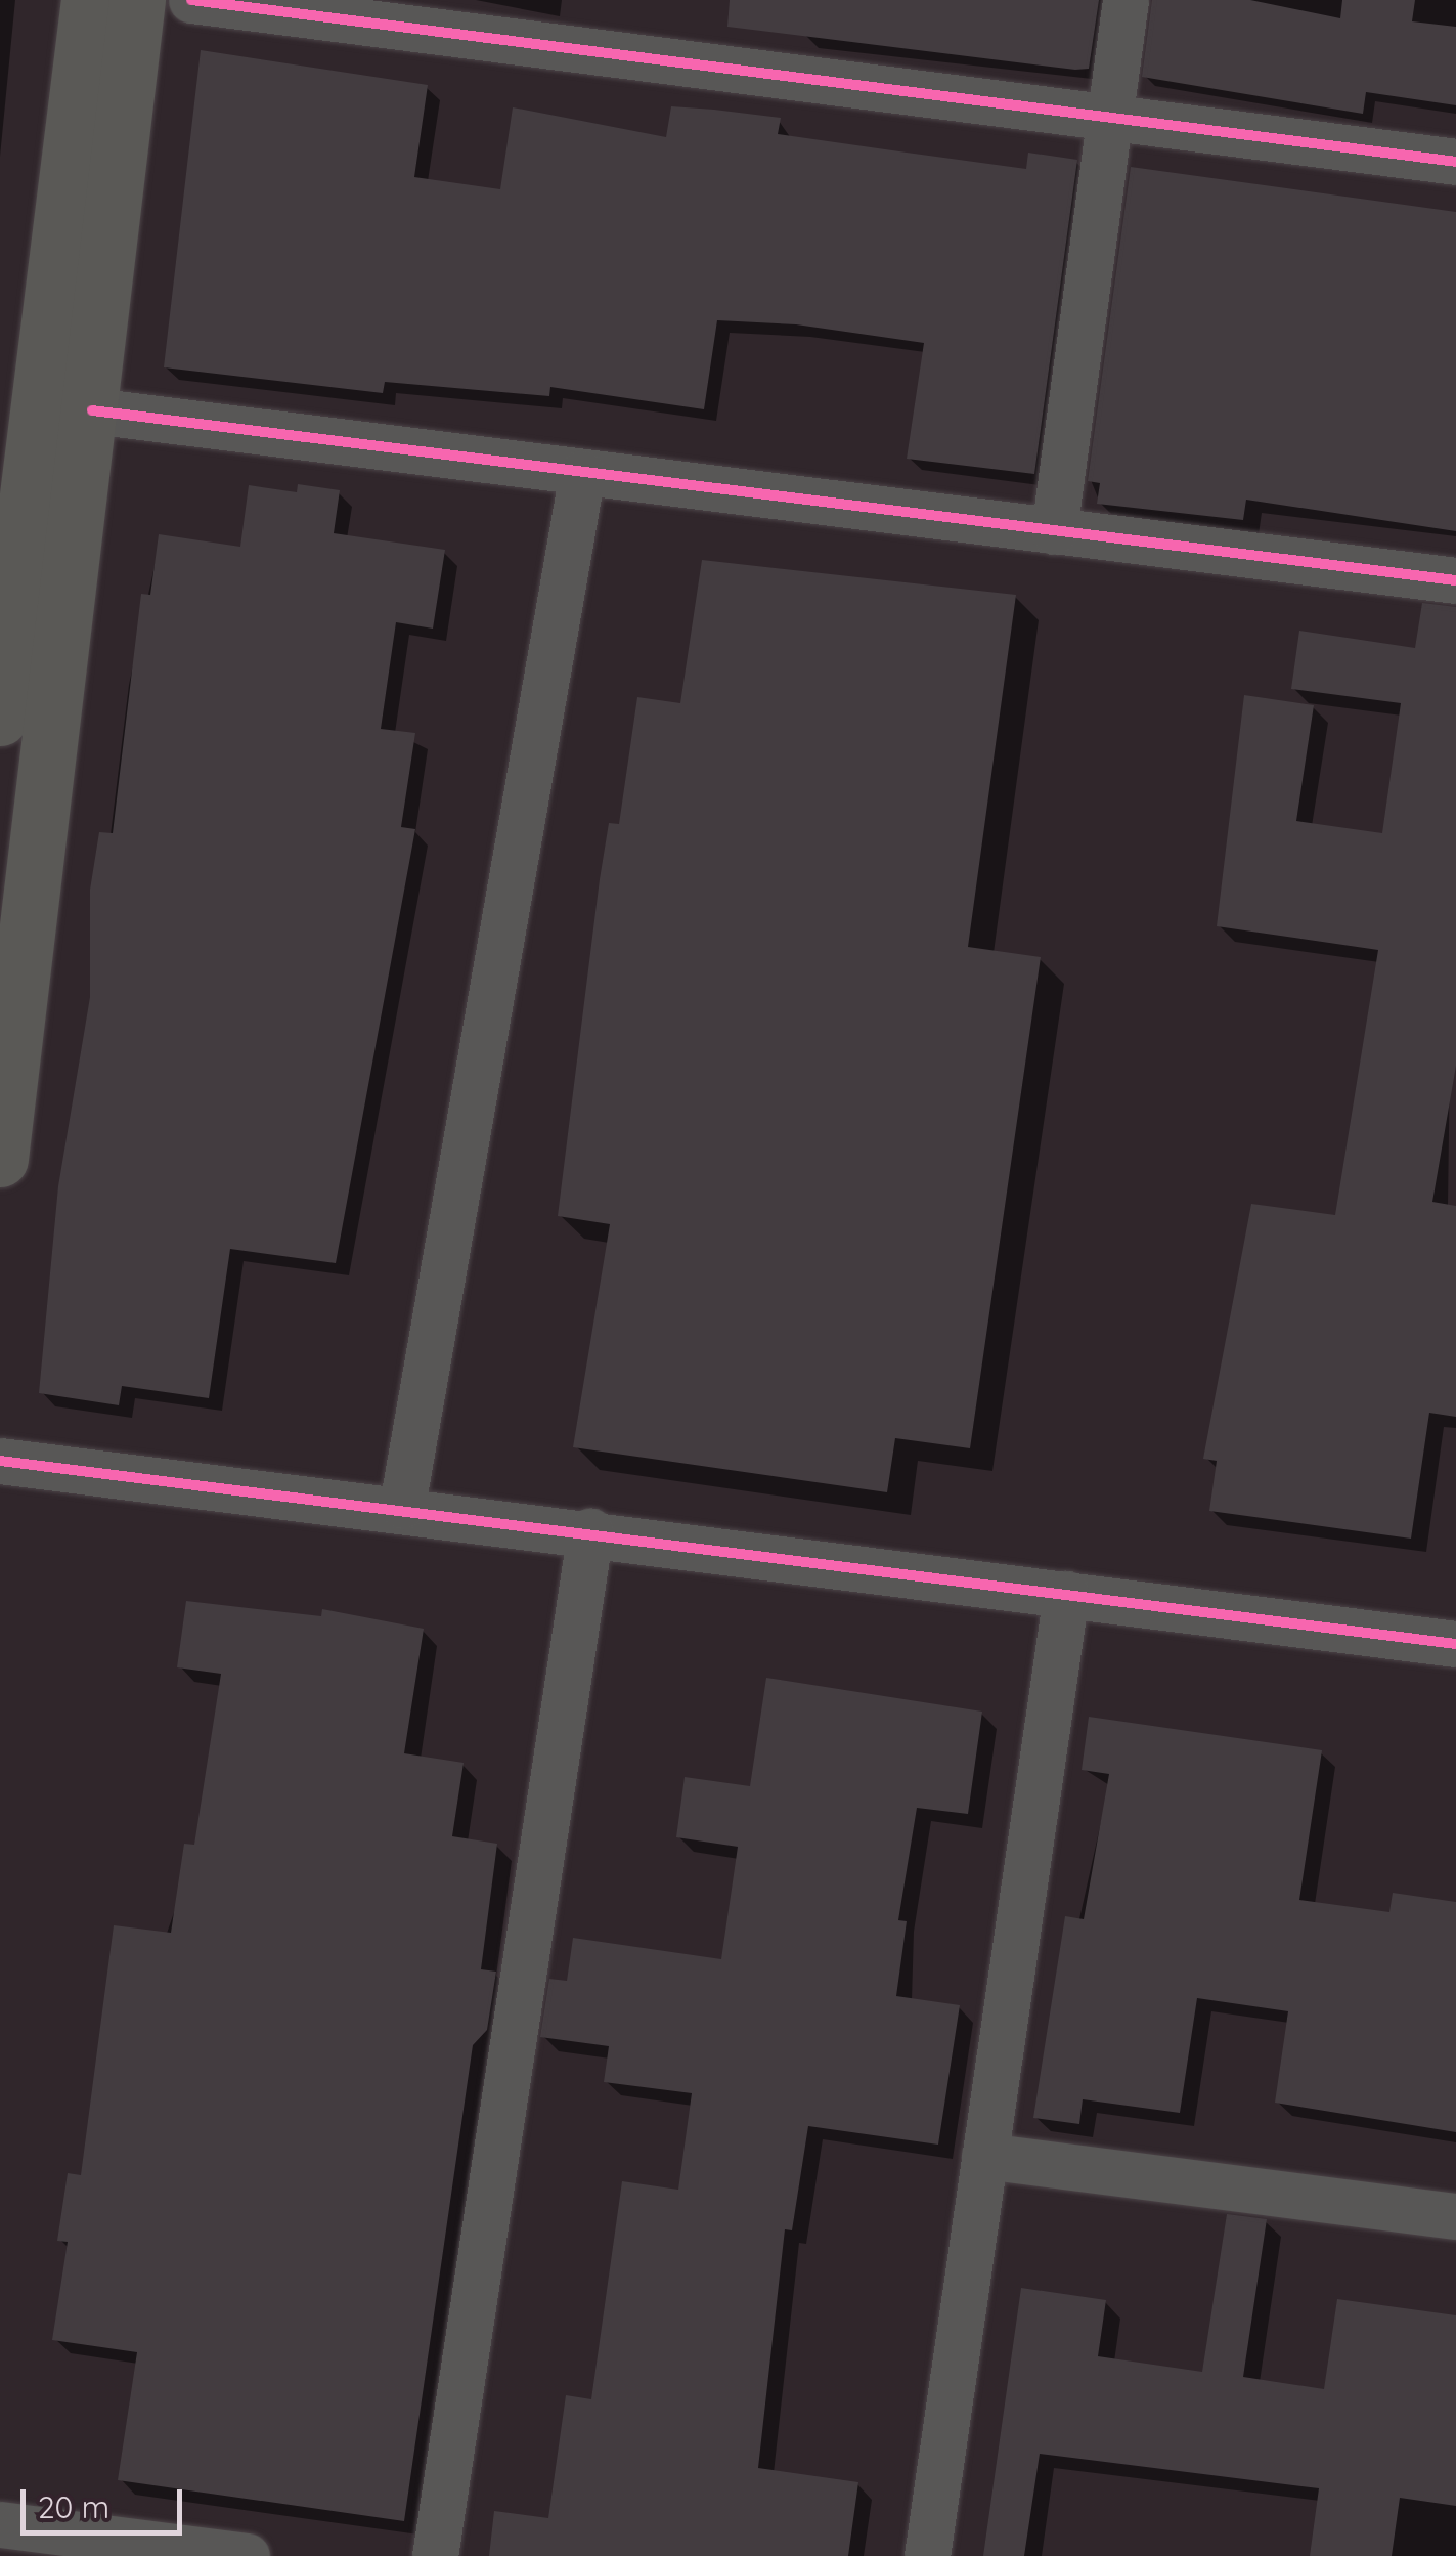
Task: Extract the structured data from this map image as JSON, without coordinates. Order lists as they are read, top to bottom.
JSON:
{
  "scale_bar": "20 m"
}
